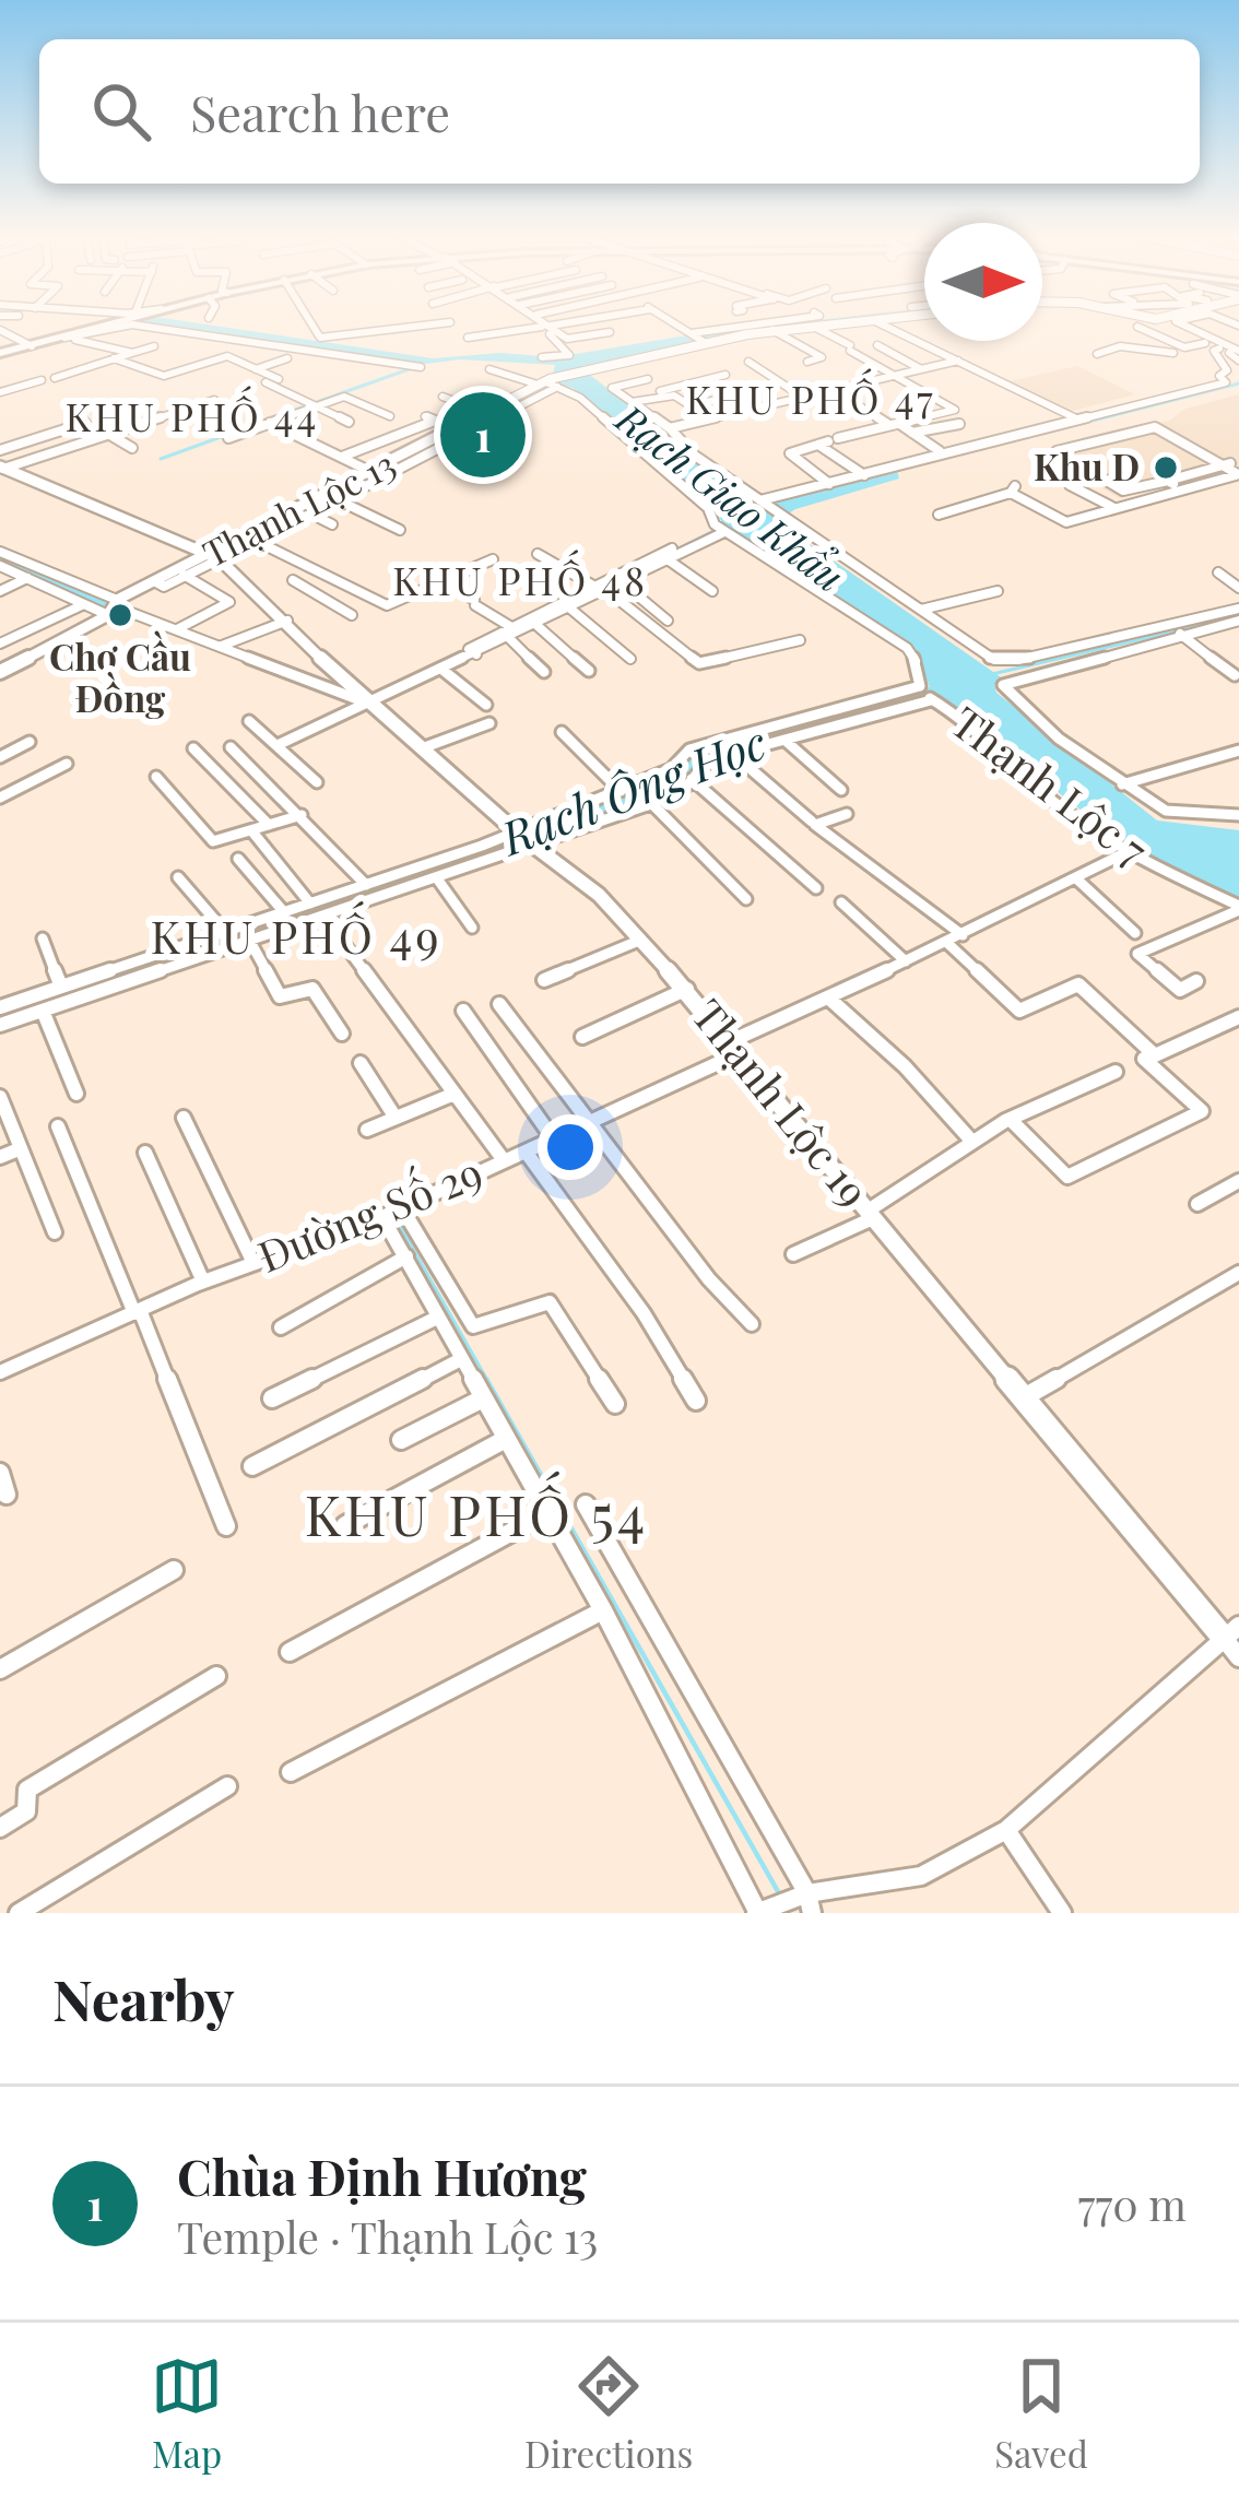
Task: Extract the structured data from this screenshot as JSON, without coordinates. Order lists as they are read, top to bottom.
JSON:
{
  "streets": {
    "street": [
      "Thạnh Lộc 13",
      "Thạnh Lộc 7",
      "Thạnh Lộc 19",
      "Đường Số 29"
    ]
  },
  "crossings": [
    ["Thạnh Lộc 13", "Thạnh Lộc 7"],
    ["Thạnh Lộc 13", "Thạnh Lộc 19"],
    ["Thạnh Lộc 7", "Đường Số 29"],
    ["Thạnh Lộc 19", "Đường Số 29"]
  ],
  "districts": [
    "KHU PHỐ 47",
    "KHU PHỐ 44",
    "KHU PHỐ 48",
    "KHU PHỐ 49",
    "KHU PHỐ 54"
  ],
  "water": ["Rạch Giao Khẩu", "Rạch Ông Học"],
  "places": ["Khu D", "Chợ Cầu Đồng"],
  "north": "right",
  "page": {
    "search": "Search here",
    "pins": "1",
    "heading": "Nearby",
    "list": [
      {
        "mark": "1",
        "name": "Chùa Định Hương",
        "note": "Temple · Thạnh Lộc 13",
        "value": "770 m"
      }
    ],
    "nav": ["Map", "Directions", "Saved"]
  }
}
